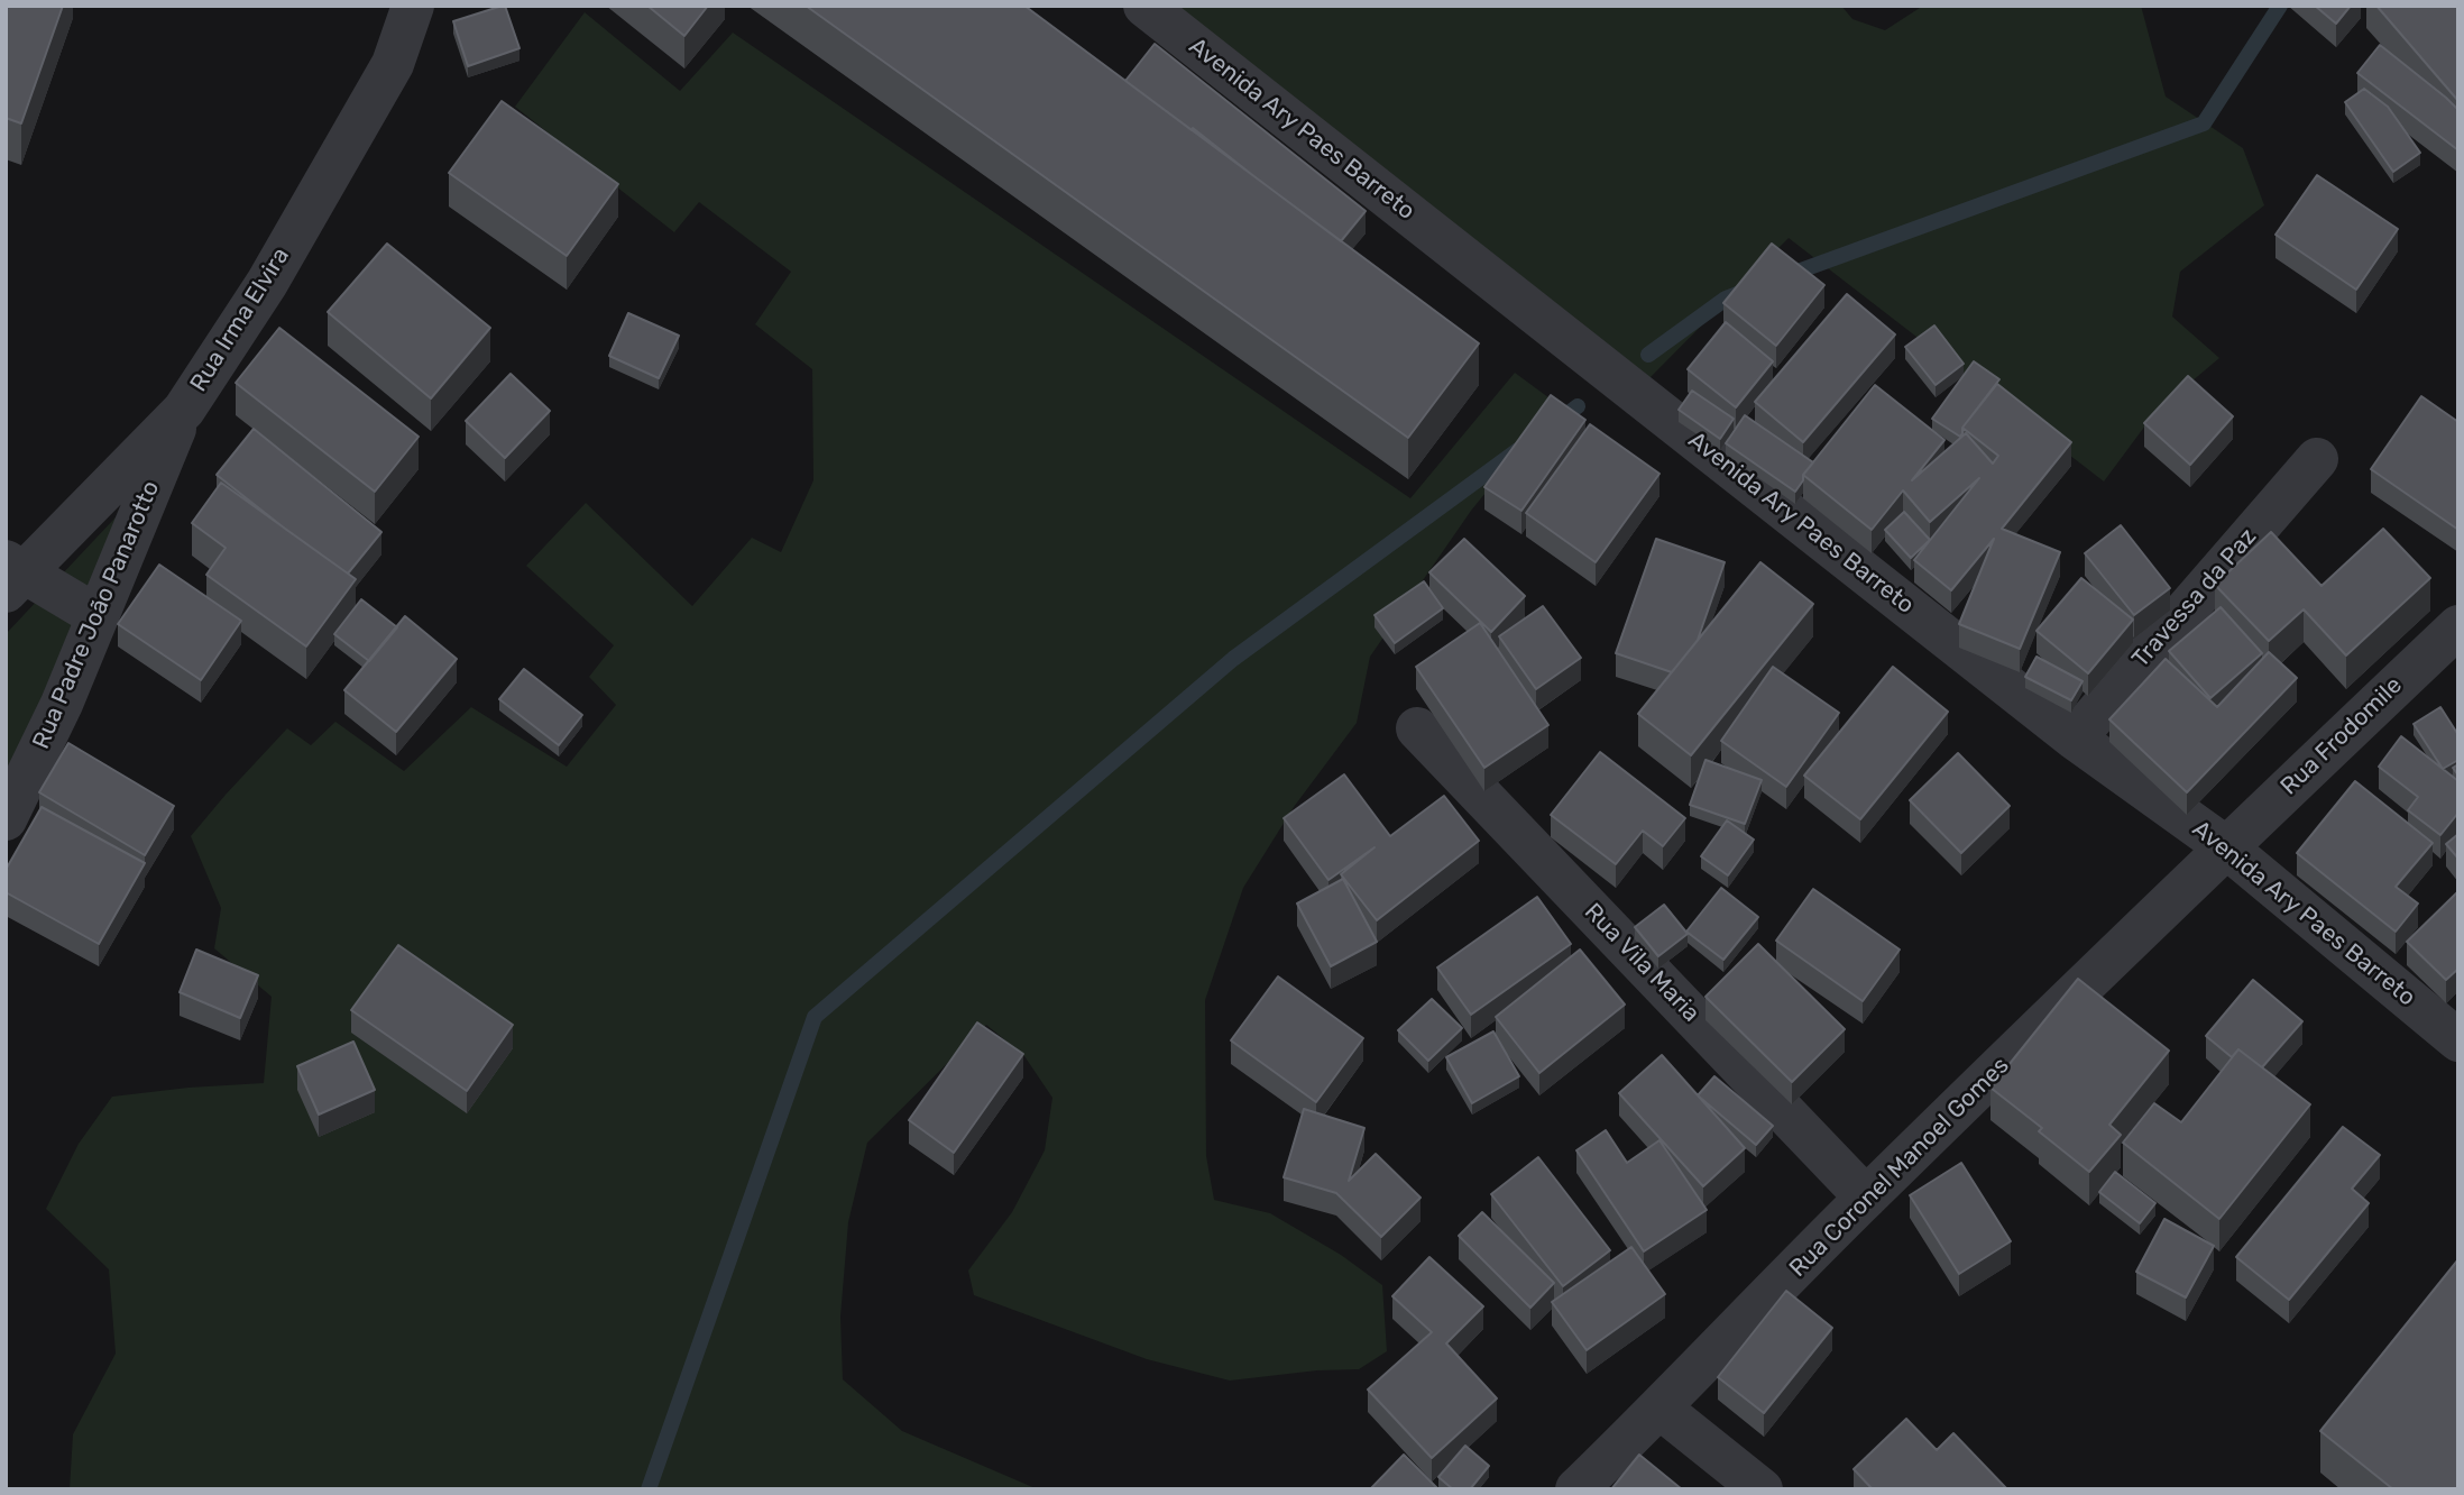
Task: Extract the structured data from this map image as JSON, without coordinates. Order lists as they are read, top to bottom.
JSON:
{
  "streets": {
    "street": [
      "Avenida Ary Paes Barreto",
      "Rua Irma Elvira",
      "Travessa da Paz",
      "Rua Padre João Panarotto",
      "Rua Frodomile",
      "Rua Vila Maria",
      "Rua Coronel Manoel Gomes"
    ]
  },
  "crossings": [
    ["Avenida Ary Paes Barreto", "Travessa da Paz"],
    ["Avenida Ary Paes Barreto", "Rua Frodomile"],
    ["Avenida Ary Paes Barreto", "Rua Coronel Manoel Gomes"],
    ["Rua Irma Elvira", "Rua Padre João Panarotto"],
    ["Rua Frodomile", "Rua Coronel Manoel Gomes"],
    ["Rua Vila Maria", "Rua Coronel Manoel Gomes"]
  ]
}
